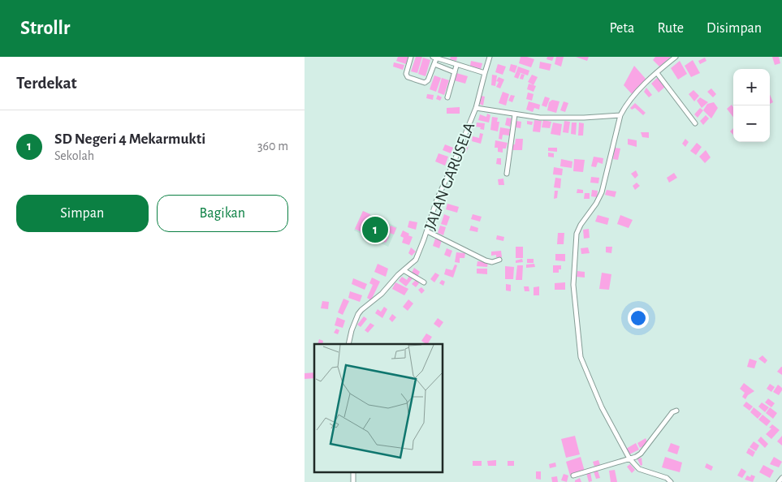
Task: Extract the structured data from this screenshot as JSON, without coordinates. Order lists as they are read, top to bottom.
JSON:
{
  "streets": {
    "street": ["JALAN GARUSELA"]
  },
  "page": {
    "header": "Strollr",
    "nav": ["Peta", "Rute", "Disimpan"],
    "heading": "Terdekat",
    "map_buttons": ["+", "−"],
    "list": [
      {
        "mark": "1",
        "name": "SD Negeri 4 Mekarmukti",
        "note": "Sekolah",
        "value": "360 m"
      }
    ],
    "buttons": ["Simpan", "Bagikan"],
    "pins": "1"
  }
}
